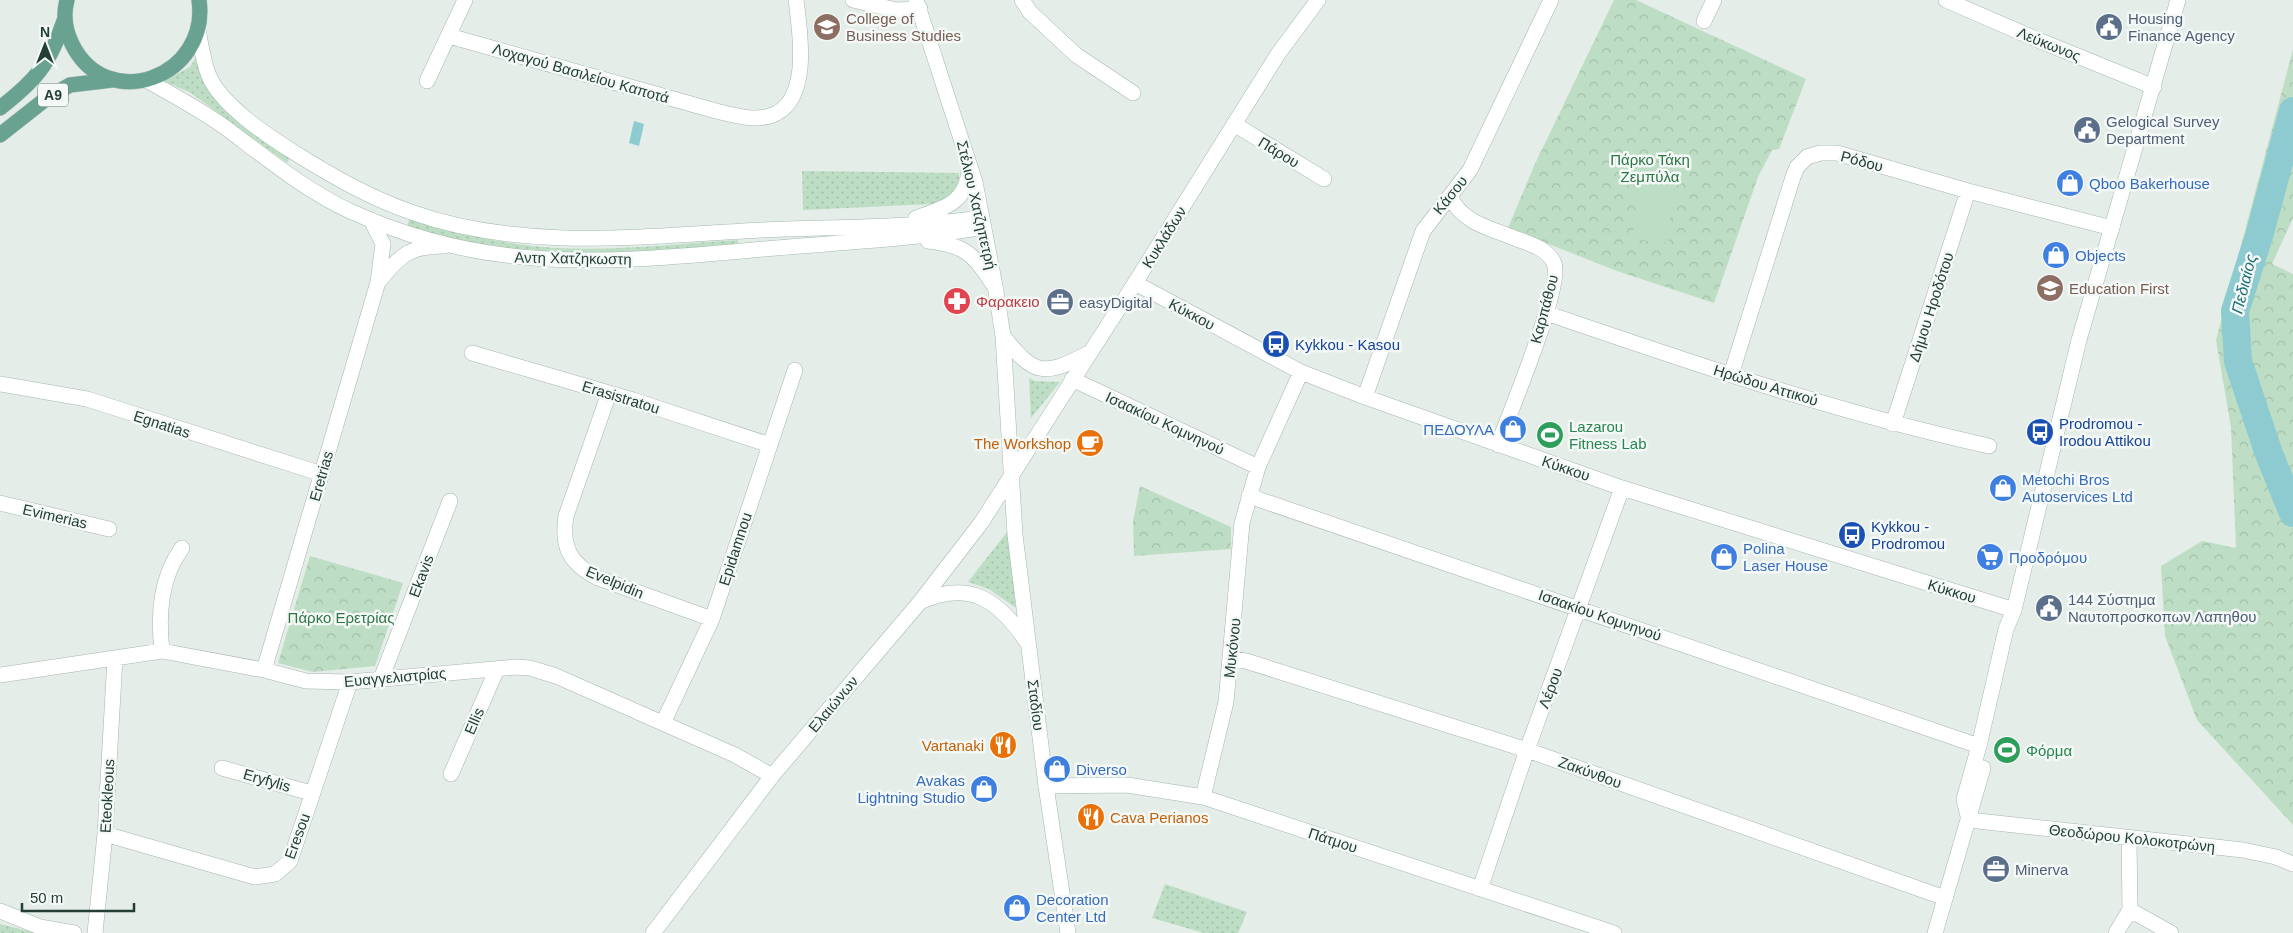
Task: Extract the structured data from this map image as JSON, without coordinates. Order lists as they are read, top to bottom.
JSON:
{
  "streets": {
    "main road": ["A9"],
    "street": [
      "Λεύκωνος",
      "Λοχαγού Βασιλείου Καποτά",
      "Πάρου",
      "Ρόδου",
      "Κάσου",
      "Στέλιου Χατζηπετρή",
      "Κυκλάδων",
      "Αντη Χατζηκωστη",
      "Δήμου Ηροδότου",
      "Καρπάθου",
      "Κύκκου",
      "Ηρώδου Αττικού",
      "Erasistratou",
      "Ισαακίου Κομνηνού",
      "Egnatias",
      "Eretrias",
      "Evimerias",
      "Epidamnou",
      "Ekavis",
      "Evelpidin",
      "Μυκόνου",
      "Ευαγγελιστρίας",
      "Λέρου",
      "Ελαιώνων",
      "Σταδίου",
      "Ellis",
      "Ζακύνθου",
      "Eryfylis",
      "Eteokleous",
      "Eresou",
      "Θεοδώρου Κολοκοτρώνη",
      "Πάτμου"
    ]
  },
  "crossings": [
    ["A9", "Αντη Χατζηκωστη"],
    ["Πάρου", "Κυκλάδων"],
    ["Ρόδου", "Δήμου Ηροδότου"],
    ["Ρόδου", "Ηρώδου Αττικού"],
    ["Κάσου", "Καρπάθου"],
    ["Κάσου", "Κύκκου"],
    ["Στέλιου Χατζηπετρή", "Κυκλάδων"],
    ["Στέλιου Χατζηπετρή", "Αντη Χατζηκωστη"],
    ["Στέλιου Χατζηπετρή", "Ελαιώνων"],
    ["Στέλιου Χατζηπετρή", "Σταδίου"],
    ["Κυκλάδων", "Κύκκου"],
    ["Κυκλάδων", "Ισαακίου Κομνηνού"],
    ["Κυκλάδων", "Ελαιώνων"],
    ["Κυκλάδων", "Σταδίου"],
    ["Αντη Χατζηκωστη", "Eretrias"],
    ["Δήμου Ηροδότου", "Ηρώδου Αττικού"],
    ["Καρπάθου", "Κύκκου"],
    ["Καρπάθου", "Ηρώδου Αττικού"],
    ["Κύκκου", "Λέρου"],
    ["Erasistratou", "Epidamnou"],
    ["Erasistratou", "Evelpidin"],
    ["Ισαακίου Κομνηνού", "Μυκόνου"],
    ["Ισαακίου Κομνηνού", "Λέρου"],
    ["Egnatias", "Eretrias"],
    ["Eretrias", "Ευαγγελιστρίας"],
    ["Epidamnou", "Evelpidin"],
    ["Epidamnou", "Ευαγγελιστρίας"],
    ["Ekavis", "Ευαγγελιστρίας"],
    ["Μυκόνου", "Ζακύνθου"],
    ["Μυκόνου", "Πάτμου"],
    ["Ευαγγελιστρίας", "Ελαιώνων"],
    ["Ευαγγελιστρίας", "Ellis"],
    ["Ευαγγελιστρίας", "Eteokleous"],
    ["Ευαγγελιστρίας", "Eresou"],
    ["Λέρου", "Ζακύνθου"],
    ["Λέρου", "Πάτμου"],
    ["Ελαιώνων", "Σταδίου"],
    ["Σταδίου", "Πάτμου"],
    ["Eryfylis", "Eresou"],
    ["Eteokleous", "Eresou"]
  ],
  "water": ["Πεδιαίος"],
  "parks": ["Πάρκο Τάκη Ζεμπύλα", "Πάρκο Ερετρίας"],
  "places": {
    "school or university": ["College of Business Studies", "Education First"],
    "public building": ["Housing Finance Agency", "Gelogical Survey Department", "144 Σύστημα Ναυτοπροσκοπων Λαπηθου"],
    "shop": [
      "Qboo Bakerhouse",
      "Objects",
      "ΠΕΔΟΥΛΑ",
      "Metochi Bros Autoservices Ltd",
      "Polina Laser House",
      "Diverso",
      "Avakas Lightning Studio",
      "Decoration Center Ltd"
    ],
    "pharmacy": ["Φαρακειο"],
    "office": ["easyDigital", "Minerva"],
    "bus stop": ["Kykkou - Kasou", "Prodromou - Irodou Attikou", "Kykkou - Prodromou"],
    "sports": ["Lazarou Fitness Lab", "Φόρμα"],
    "cafe": ["The Workshop"],
    "supermarket": ["Προδρόμου"],
    "restaurant": ["Vartanaki", "Cava Perianos"]
  },
  "scale_bar": "50 m",
  "north": "top"
}
